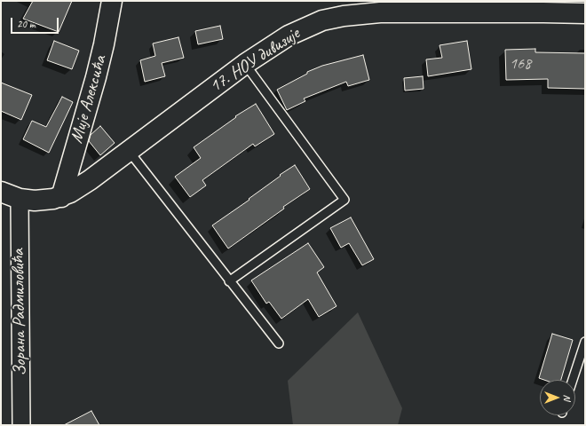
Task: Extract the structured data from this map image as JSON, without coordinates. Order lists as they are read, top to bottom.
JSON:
{
  "streets": {
    "street": ["17. НОУ дивизије", "Мије Алексића", "Зорана Радмиловића"]
  },
  "crossings": [
    ["17. НОУ дивизије", "Мије Алексића"],
    ["17. НОУ дивизије", "Зорана Радмиловића"]
  ],
  "house_numbers": ["168"],
  "scale_bar": "20 m",
  "north": "right"
}
